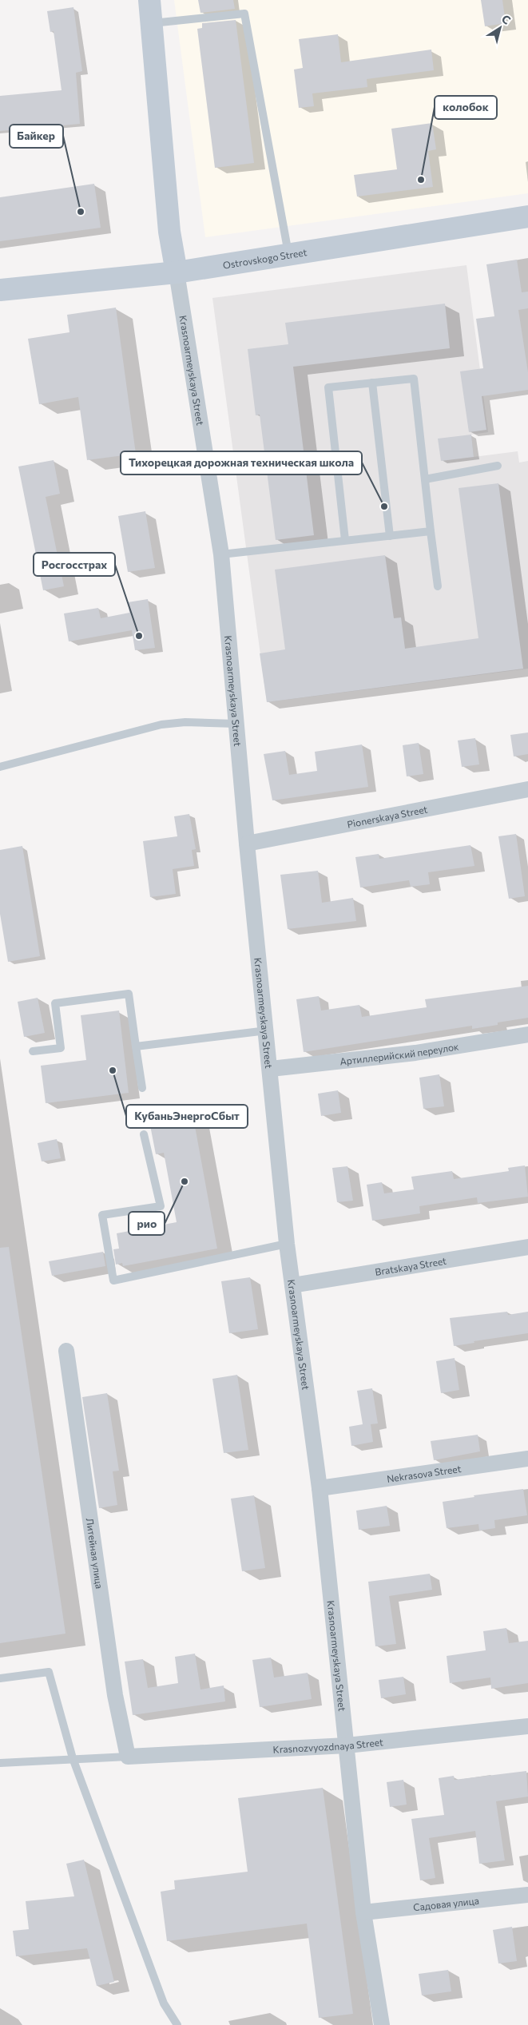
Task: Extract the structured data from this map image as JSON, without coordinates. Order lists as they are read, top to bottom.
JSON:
{
  "streets": {
    "street": [
      "Ostrovskogo Street",
      "Krasnoarmeyskaya Street",
      "Pionerskaya Street",
      "Артиллерийский переулок",
      "Bratskaya Street",
      "Nekrasova Street",
      "Литейная улица",
      "Krasnozvyozdnaya Street",
      "Садовая улица"
    ]
  },
  "crossings": [
    ["Ostrovskogo Street", "Krasnoarmeyskaya Street"],
    ["Krasnoarmeyskaya Street", "Pionerskaya Street"],
    ["Krasnoarmeyskaya Street", "Артиллерийский переулок"],
    ["Krasnoarmeyskaya Street", "Bratskaya Street"],
    ["Krasnoarmeyskaya Street", "Nekrasova Street"],
    ["Krasnoarmeyskaya Street", "Krasnozvyozdnaya Street"],
    ["Krasnoarmeyskaya Street", "Садовая улица"],
    ["Литейная улица", "Krasnozvyozdnaya Street"]
  ],
  "places": [
    "колобок",
    "Байкер",
    "Тихорецкая дорожная техническая школа",
    "Росгосстрах",
    "КубаньЭнергоСбыт",
    "рио"
  ],
  "north": "top right"
}
